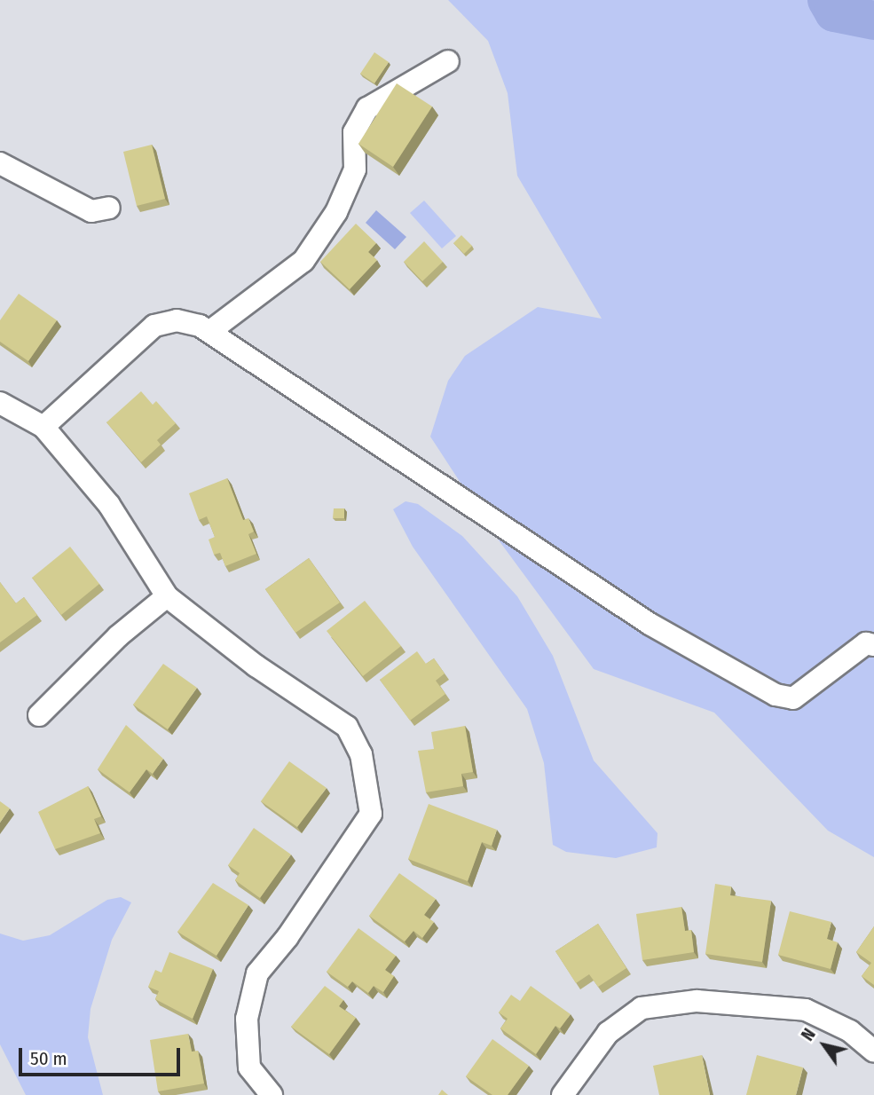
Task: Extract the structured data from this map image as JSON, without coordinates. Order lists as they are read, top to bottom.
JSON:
{
  "scale_bar": "50 m",
  "north": "top left"
}
